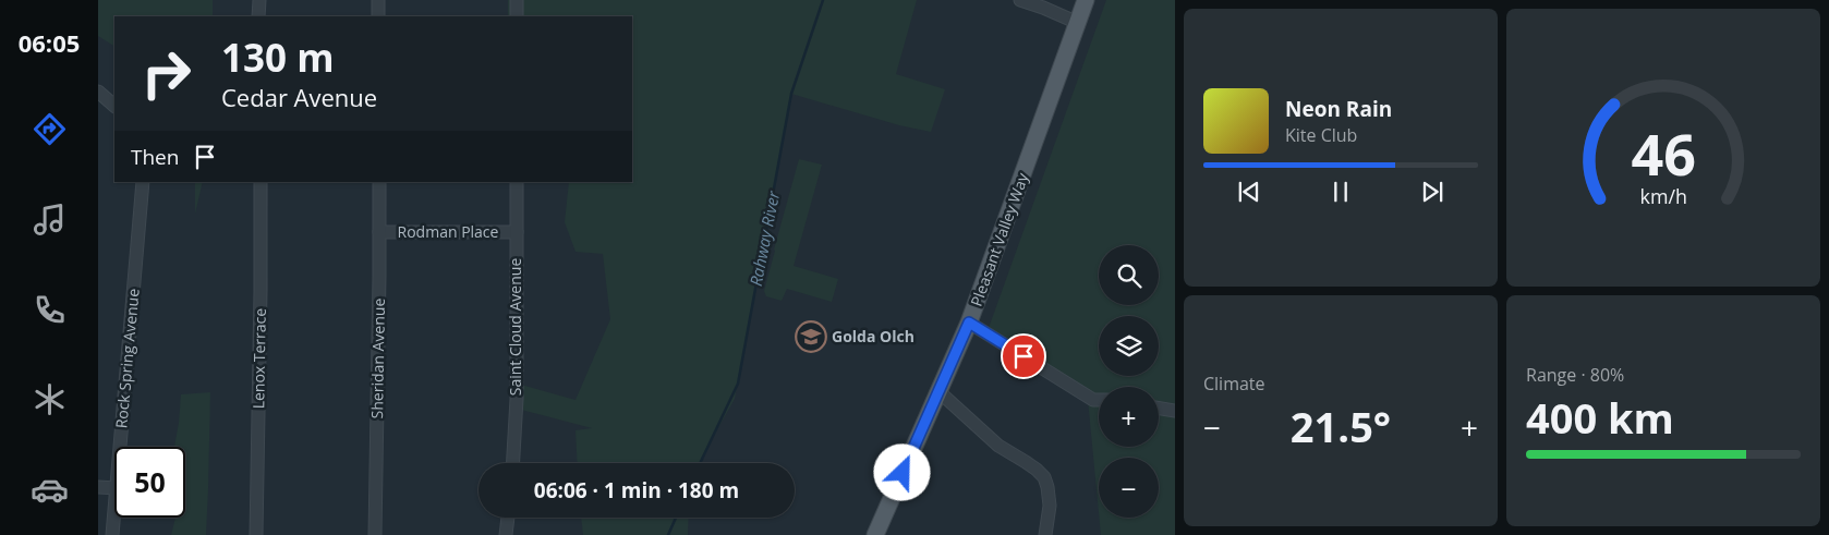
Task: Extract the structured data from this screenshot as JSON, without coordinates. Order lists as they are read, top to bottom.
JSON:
{
  "streets": {
    "main road": ["Pleasant Valley Way"],
    "street": [
      "Rodman Place",
      "Saint Cloud Avenue",
      "Rock Spring Avenue",
      "Lenox Terrace",
      "Sheridan Avenue"
    ]
  },
  "crossings": [
    ["Rodman Place", "Saint Cloud Avenue"],
    ["Rodman Place", "Sheridan Avenue"]
  ],
  "water": ["Rahway River"],
  "places": {
    "school or university": ["Golda Olch"]
  },
  "page": {
    "tabs": "06:05",
    "turn": ["130 m", "Cedar Avenue"],
    "song": ["Neon Rain", "Kite Club"],
    "then": "Then",
    "map_buttons": ["+", "−"],
    "tile": [
      "Climate",
      ["Range · 80%", "400 km"]
    ],
    "heat": ["−", "21.5°", "+"],
    "limit": "50",
    "trip": "06:06 · 1 min · 180 m",
    "gauge": ["46", "km/h"]
  }
}
